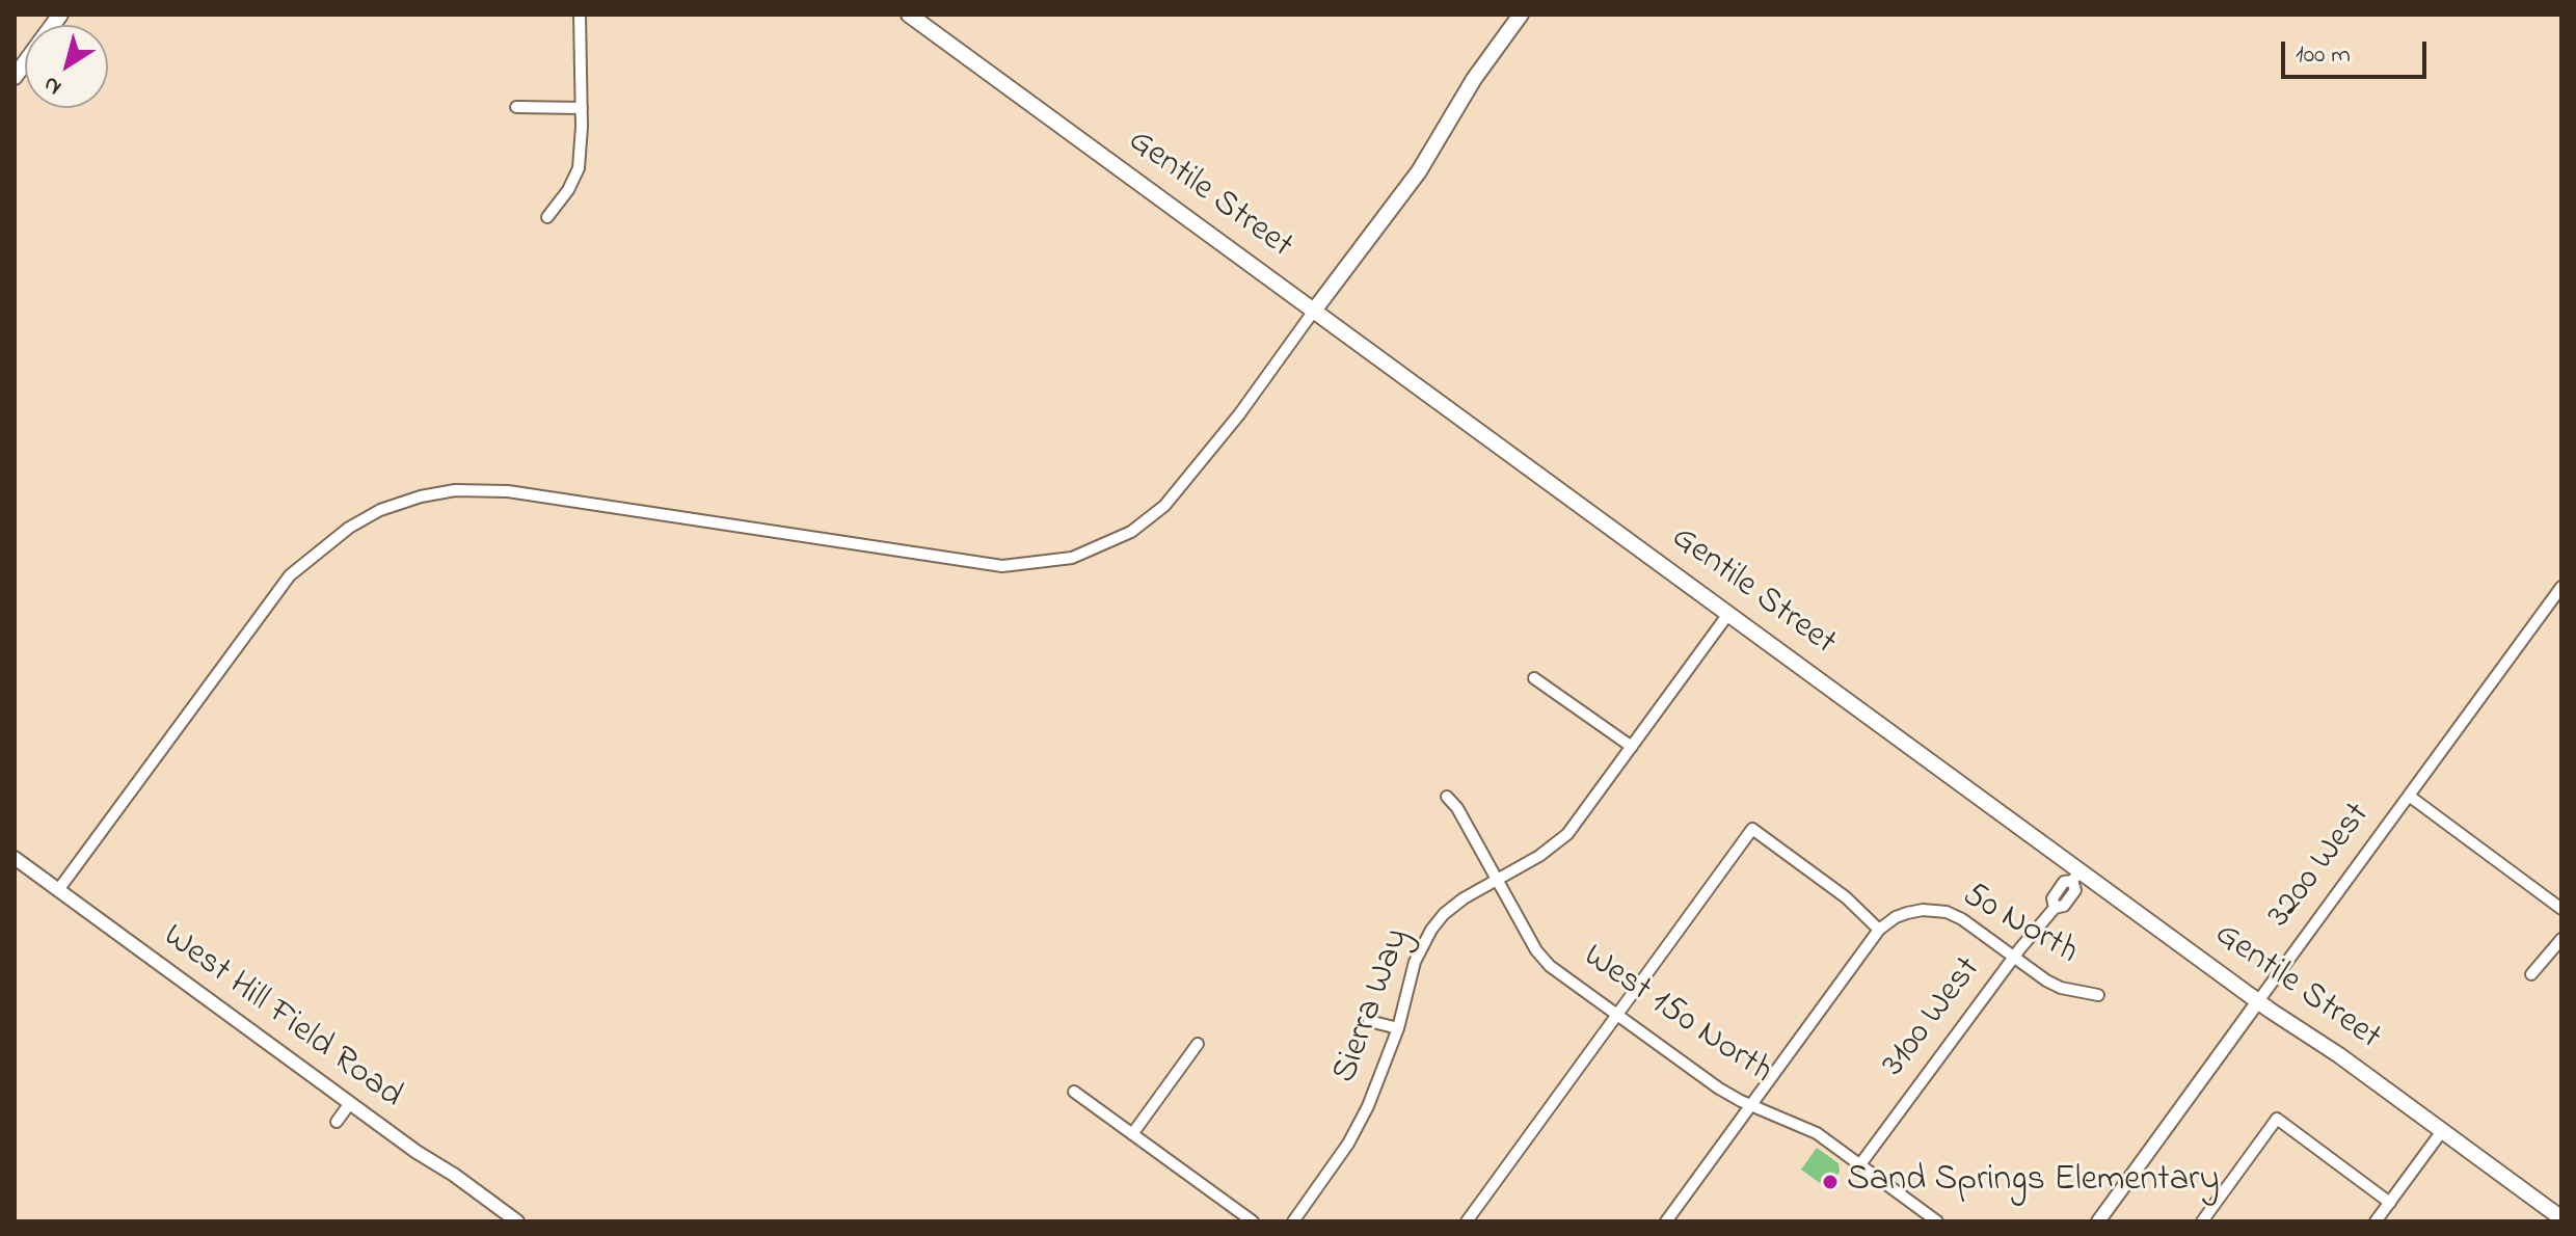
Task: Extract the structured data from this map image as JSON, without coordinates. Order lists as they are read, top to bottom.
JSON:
{
  "streets": {
    "main road": ["Gentile Street"],
    "street": [
      "3200 West",
      "50 North",
      "Sierra Way",
      "West 150 North",
      "West Hill Field Road",
      "3100 West"
    ]
  },
  "crossings": [
    ["Gentile Street", "3200 West"],
    ["Gentile Street", "Sierra Way"],
    ["Gentile Street", "3100 West"],
    ["50 North", "3100 West"],
    ["Sierra Way", "West 150 North"],
    ["West 150 North", "3100 West"]
  ],
  "places": ["Sand Springs Elementary"],
  "scale_bar": "100 m",
  "north": "bottom left"
}
